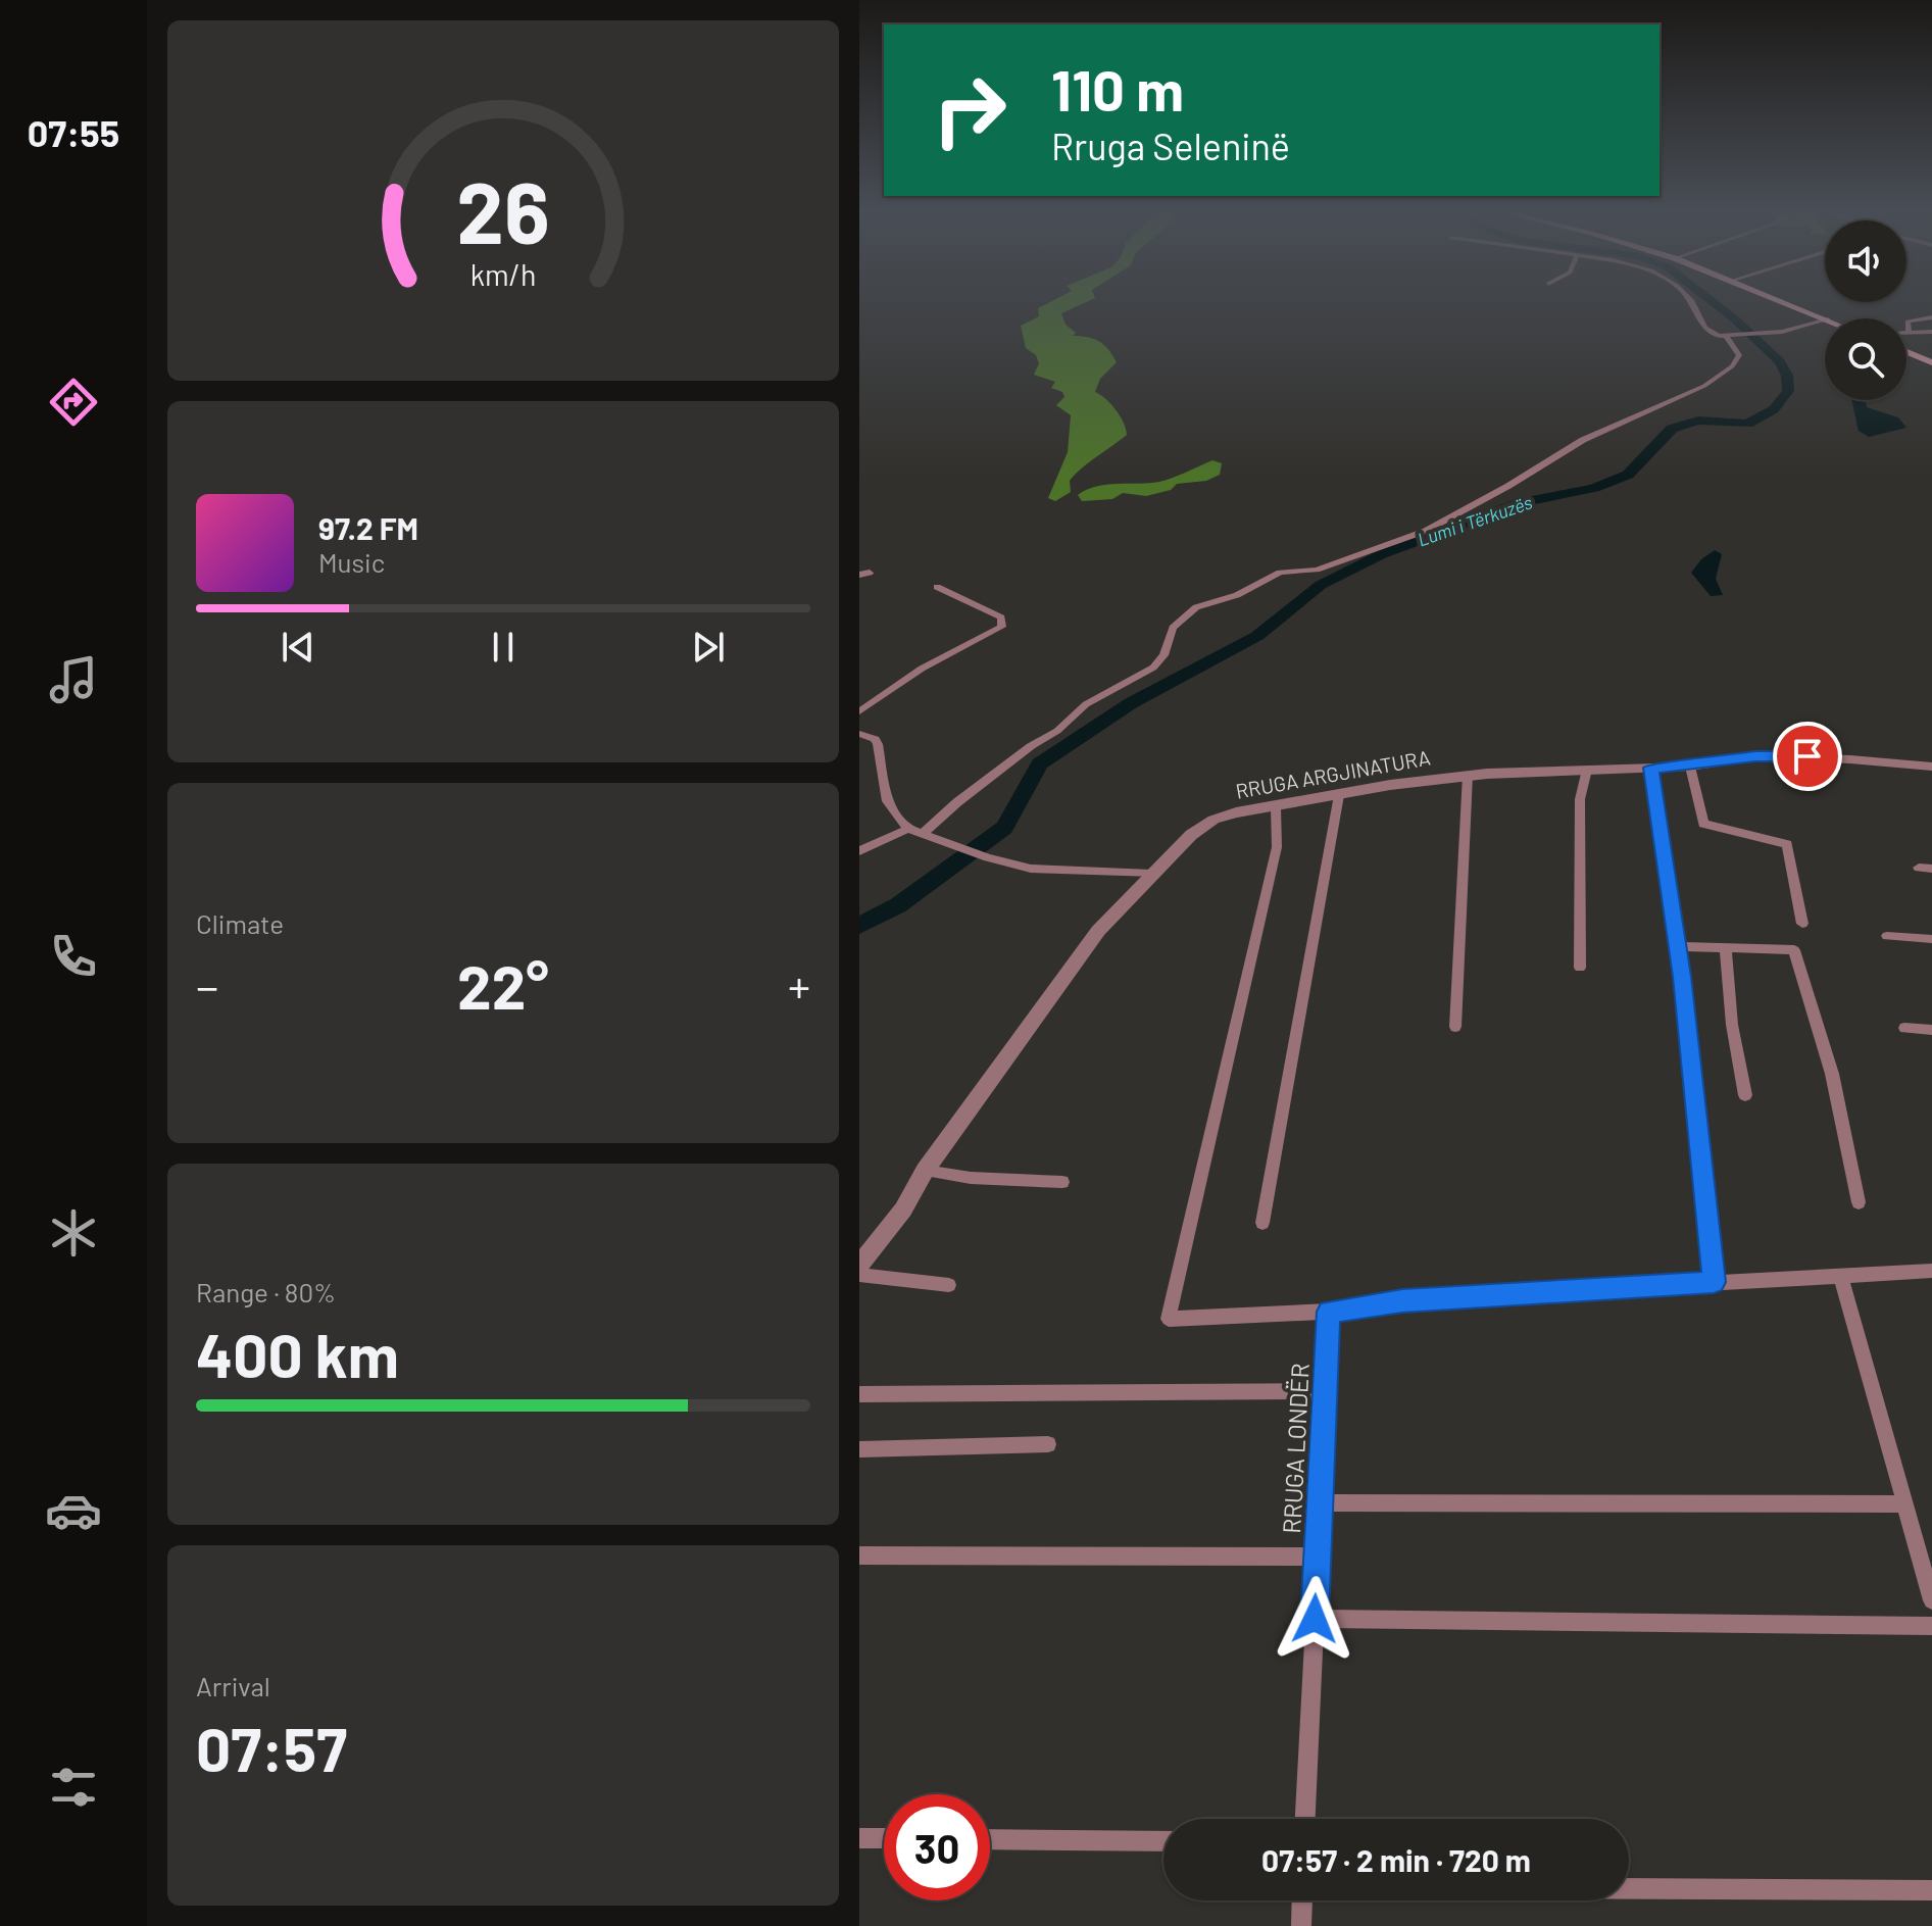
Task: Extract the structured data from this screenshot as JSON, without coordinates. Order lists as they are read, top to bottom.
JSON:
{
  "streets": {
    "street": ["RRUGA ARGJINATURA", "RRUGA LONDËR"]
  },
  "water": ["Lumi i Tërkuzës"],
  "page": {
    "tabs": "07:55",
    "turn": ["110 m", "Rruga Seleninë"],
    "song": ["97.2 FM", "Music"],
    "tile": [
      "Climate",
      ["Range · 80%", "400 km"],
      ["Arrival", "07:57"]
    ],
    "heat": ["−", "22°", "+"],
    "limit": "30",
    "trip": "07:57 · 2 min · 720 m",
    "gauge": ["26", "km/h"]
  }
}
